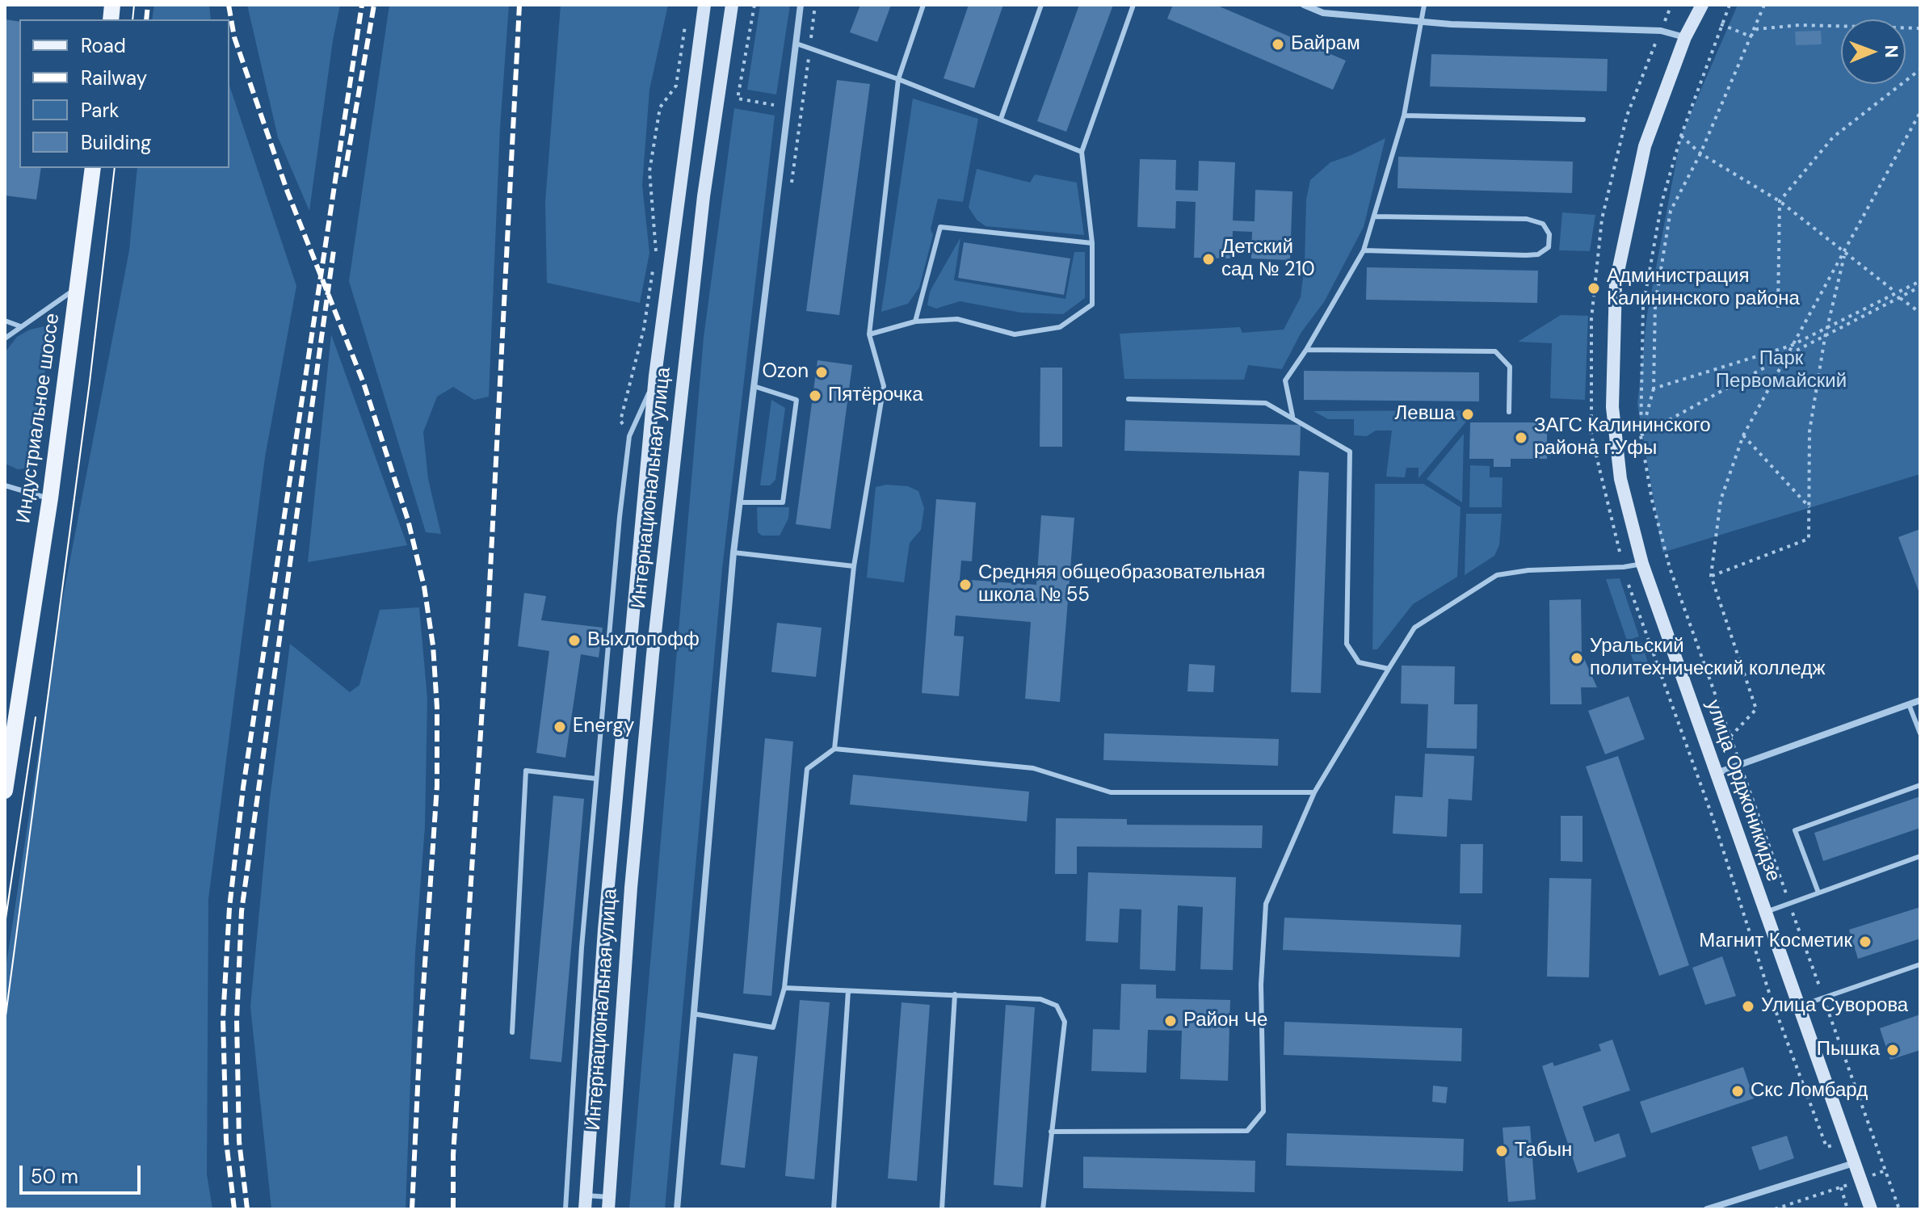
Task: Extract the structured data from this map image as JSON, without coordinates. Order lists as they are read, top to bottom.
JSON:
{
  "streets": {
    "main road": ["Индустриальное шоссе", "Интернациональная улица", "улица Орджоникидзе"]
  },
  "parks": ["Парк Первомайский"],
  "places": [
    "Байрам",
    "Детский сад № 210",
    "Администрация Калининского района",
    "Ozon",
    "Пятёрочка",
    "Левша",
    "ЗАГС Калининского района г.Уфы",
    "Средняя общеобразовательная школа № 55",
    "Выхлопофф",
    "Уральский политехнический колледж",
    "Energy",
    "Магнит Косметик",
    "Улица Суворова",
    "Район Че",
    "Пышка",
    "Скс Ломбард",
    "Табын"
  ],
  "legend": [
    "Road",
    "Railway",
    "Park",
    "Building"
  ],
  "scale_bar": "50 m",
  "north": "right"
}
